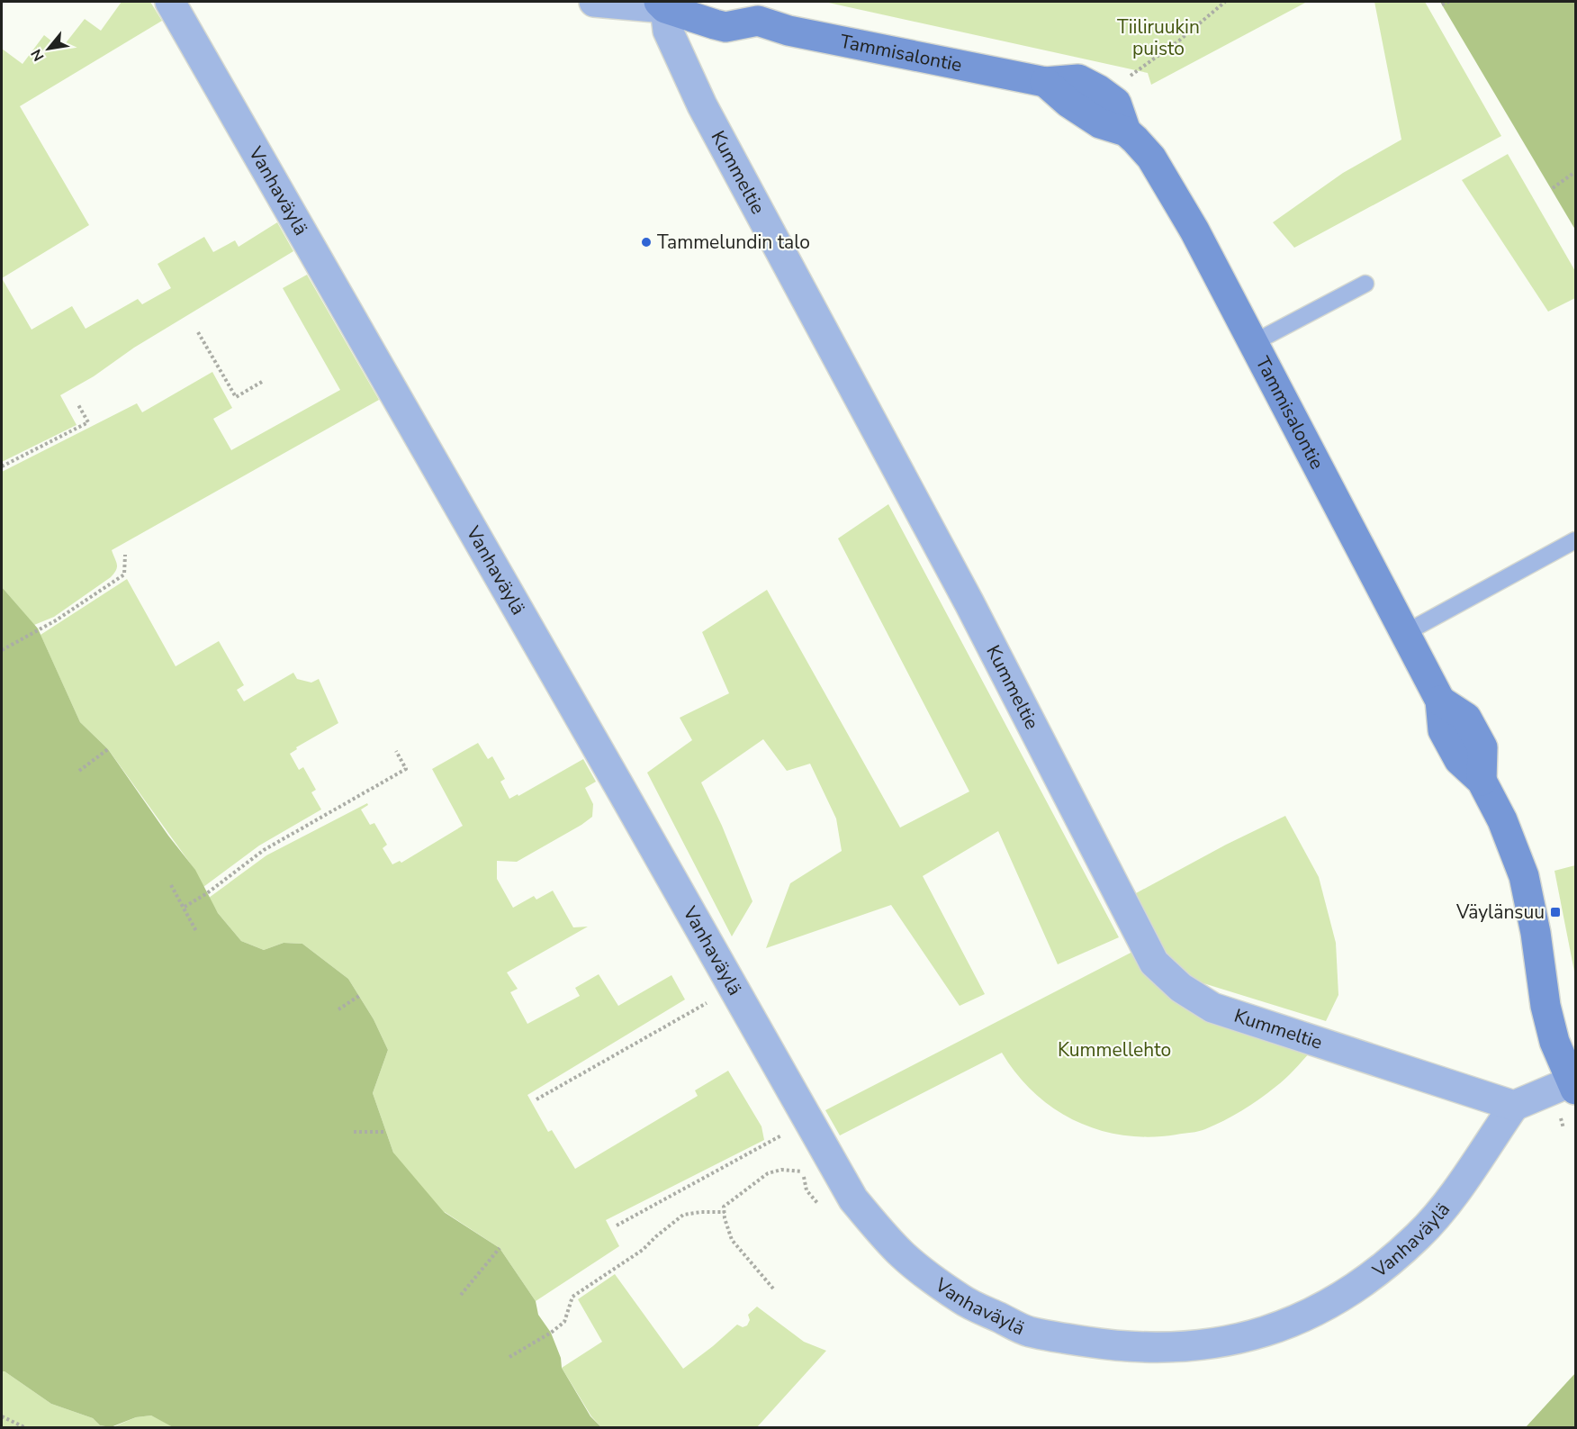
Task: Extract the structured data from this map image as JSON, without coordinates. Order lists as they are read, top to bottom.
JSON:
{
  "streets": {
    "street": ["Tammisalontie", "Kummeltie", "Vanhaväylä"]
  },
  "crossings": [
    ["Tammisalontie", "Kummeltie"],
    ["Kummeltie", "Vanhaväylä"]
  ],
  "parks": ["Tiiliruukin puisto", "Kummellehto"],
  "places": {
    "other": ["Tammelundin talo"],
    "transit": ["Väylänsuu"]
  },
  "north": "bottom left"
}
